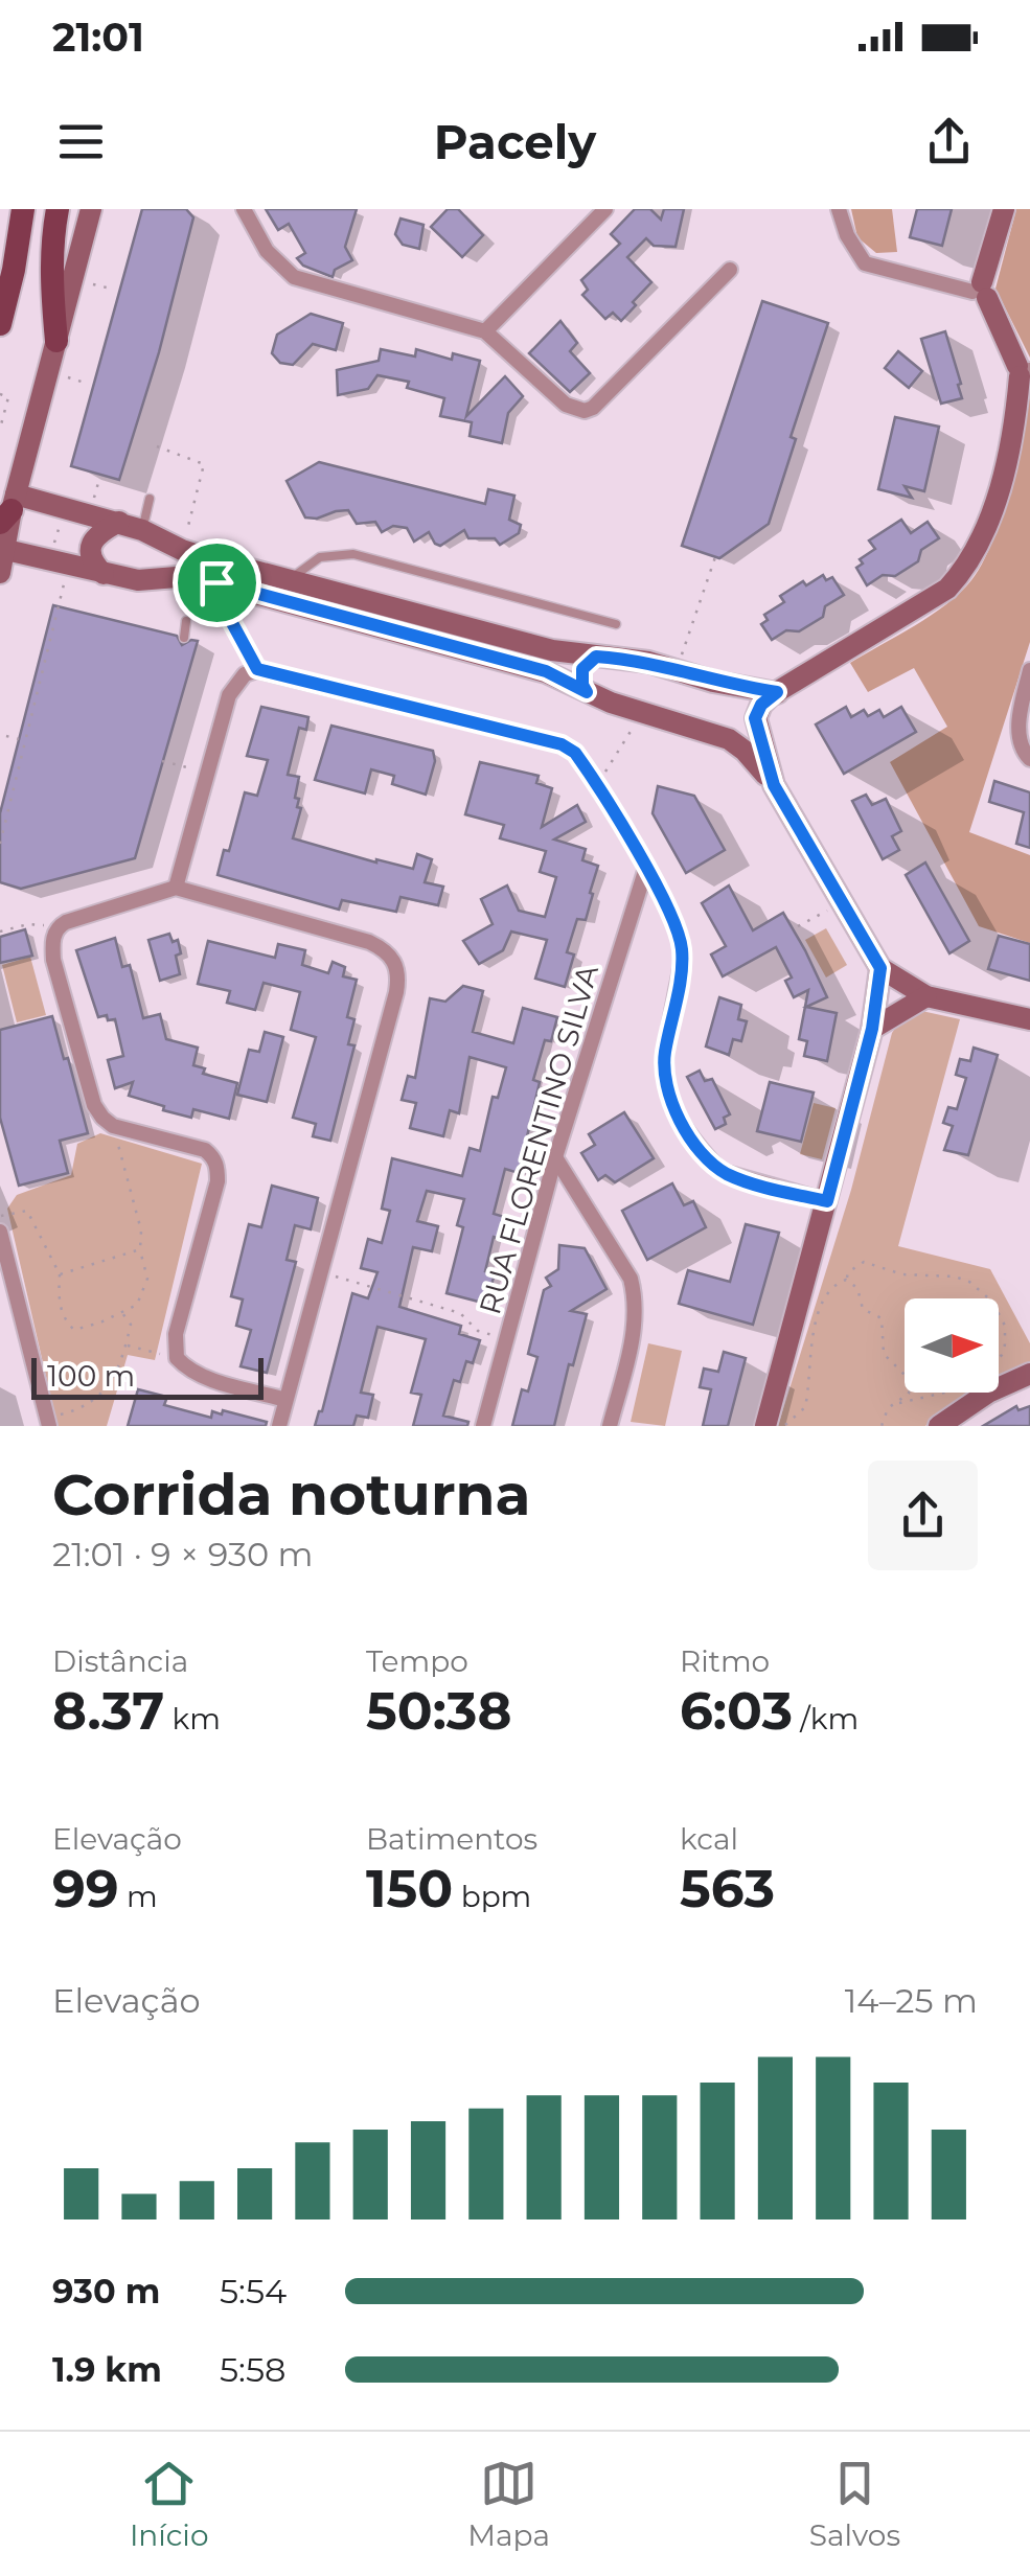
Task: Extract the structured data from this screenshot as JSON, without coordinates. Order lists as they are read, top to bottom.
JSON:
{
  "streets": {
    "street": ["RUA FLORENTINO SILVA"]
  },
  "scale_bar": "100 m",
  "north": "right",
  "page": {
    "status": "21:01",
    "header": "Pacely",
    "scale": "100 m",
    "heading": ["Corrida noturna", "21:01 · 9 × 930 m"],
    "stats": [
      ["Distância", "8.37 km"],
      ["Tempo", "50:38"],
      ["Ritmo", "6:03 /km"],
      ["Elevação", "99 m"],
      ["Batimentos", "150 bpm"],
      ["kcal", "563"]
    ],
    "chart": ["Elevação", "14–25 m"],
    "list": [
      {
        "name": "930 m",
        "note": "5:54"
      },
      {
        "name": "1.9 km",
        "note": "5:58"
      }
    ],
    "tabs": ["Início", "Mapa", "Salvos"]
  }
}
